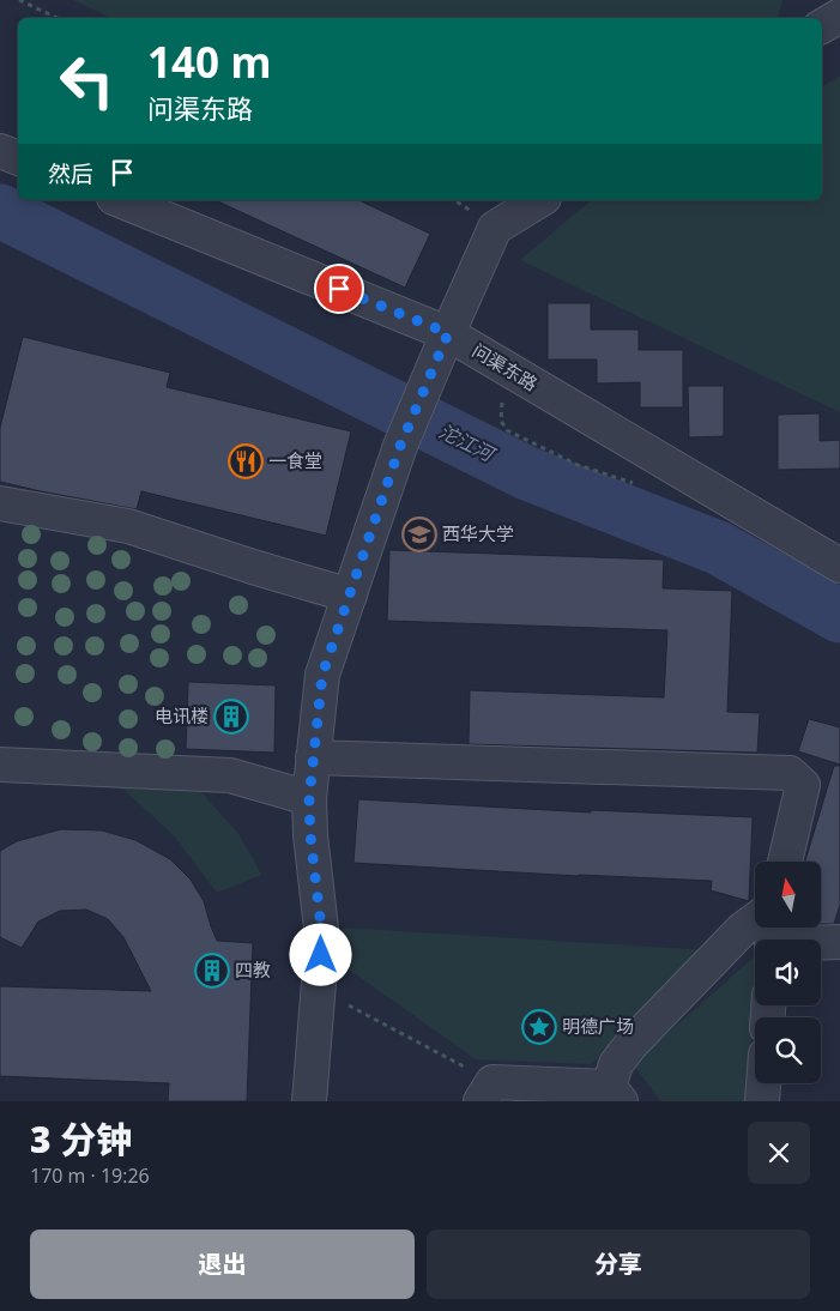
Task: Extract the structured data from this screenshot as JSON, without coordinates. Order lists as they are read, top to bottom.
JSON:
{
  "streets": {
    "street": ["问渠东路"]
  },
  "water": ["沱江河"],
  "places": {
    "restaurant": ["一食堂"],
    "school or university": ["西华大学"],
    "building": ["电讯楼", "四教"],
    "place": ["明德广场"]
  },
  "north": "top",
  "page": {
    "turn": ["140 m", "问渠东路"],
    "then": "然后",
    "heading": ["3 分钟", "170 m · 19:26"],
    "buttons": ["退出", "分享"]
  }
}
